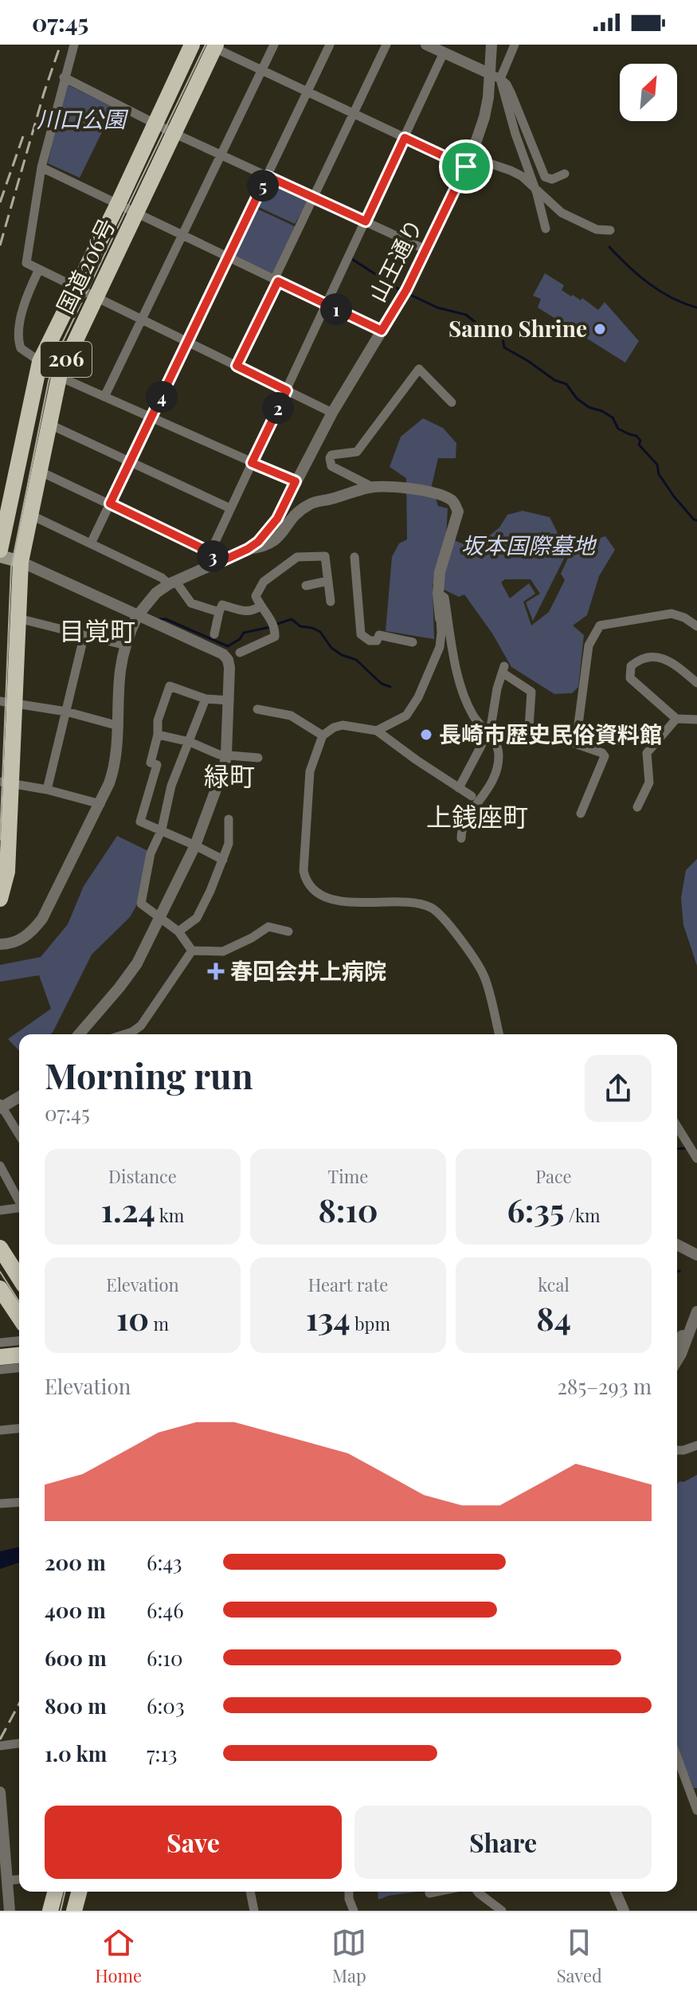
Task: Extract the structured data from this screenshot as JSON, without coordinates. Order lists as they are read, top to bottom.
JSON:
{
  "streets": {
    "highway": ["国道206号", "206"],
    "street": ["山王通り"]
  },
  "districts": ["目覚町", "緑町", "上銭座町"],
  "parks": ["川口公園", "坂本国際墓地"],
  "places": {
    "other": ["Sanno Shrine", "長崎市歴史民俗資料館"],
    "health": ["春回会井上病院"]
  },
  "north": "top right",
  "page": {
    "status": "07:45",
    "pins": [
      "5",
      "1",
      "4",
      "2",
      "3"
    ],
    "heading": ["Morning run", "07:45"],
    "stats": [
      ["Distance", "1.24 km"],
      ["Time", "8:10"],
      ["Pace", "6:35 /km"],
      ["Elevation", "10 m"],
      ["Heart rate", "134 bpm"],
      ["kcal", "84"]
    ],
    "chart": ["Elevation", "285–293 m"],
    "list": [
      {
        "name": "200 m",
        "note": "6:43"
      },
      {
        "name": "400 m",
        "note": "6:46"
      },
      {
        "name": "600 m",
        "note": "6:10"
      },
      {
        "name": "800 m",
        "note": "6:03"
      },
      {
        "name": "1.0 km",
        "note": "7:13"
      }
    ],
    "buttons": ["Save", "Share"],
    "tabs": ["Home", "Map", "Saved"]
  }
}
